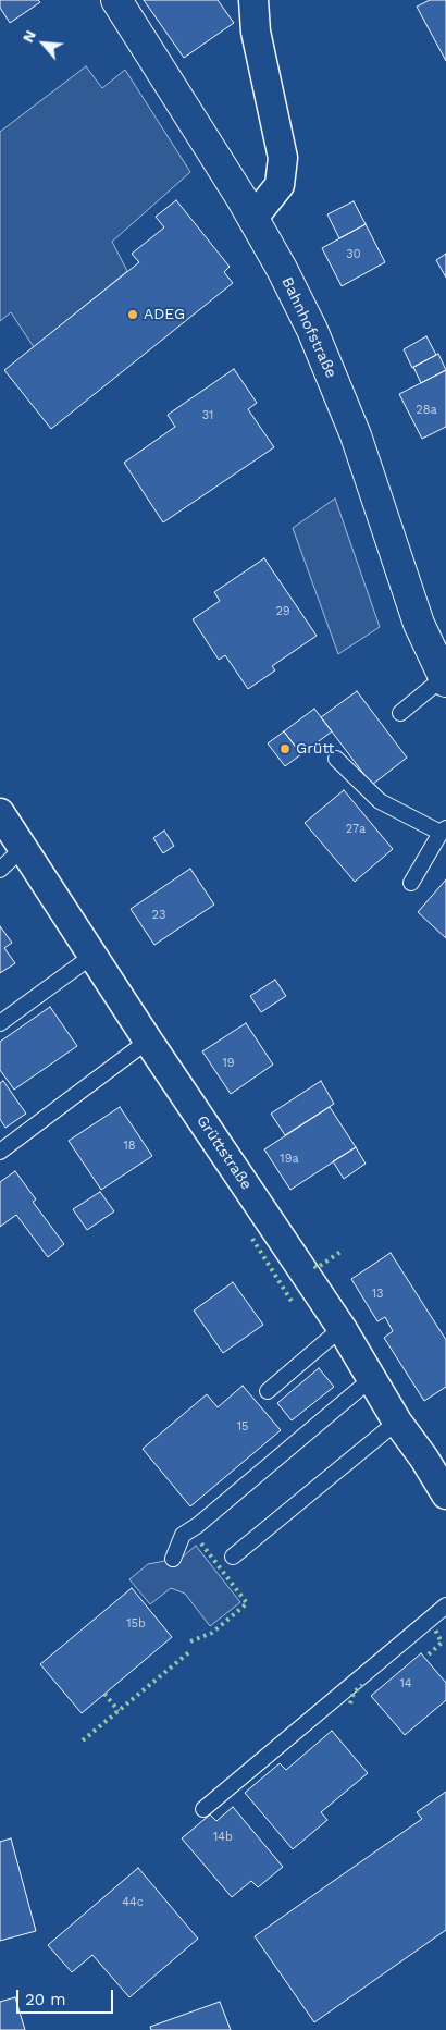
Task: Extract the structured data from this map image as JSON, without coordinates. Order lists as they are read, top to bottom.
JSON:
{
  "streets": {
    "main road": ["Bahnhofstraße"],
    "street": ["Grüttstraße"]
  },
  "places": ["ADEG", "Grütt"],
  "house_numbers": [
    "30",
    "28a",
    "31",
    "29",
    "27a",
    "23",
    "19",
    "18",
    "19a",
    "13",
    "15",
    "15b",
    "14",
    "14b",
    "44c"
  ],
  "scale_bar": "20 m",
  "north": "top left"
}
